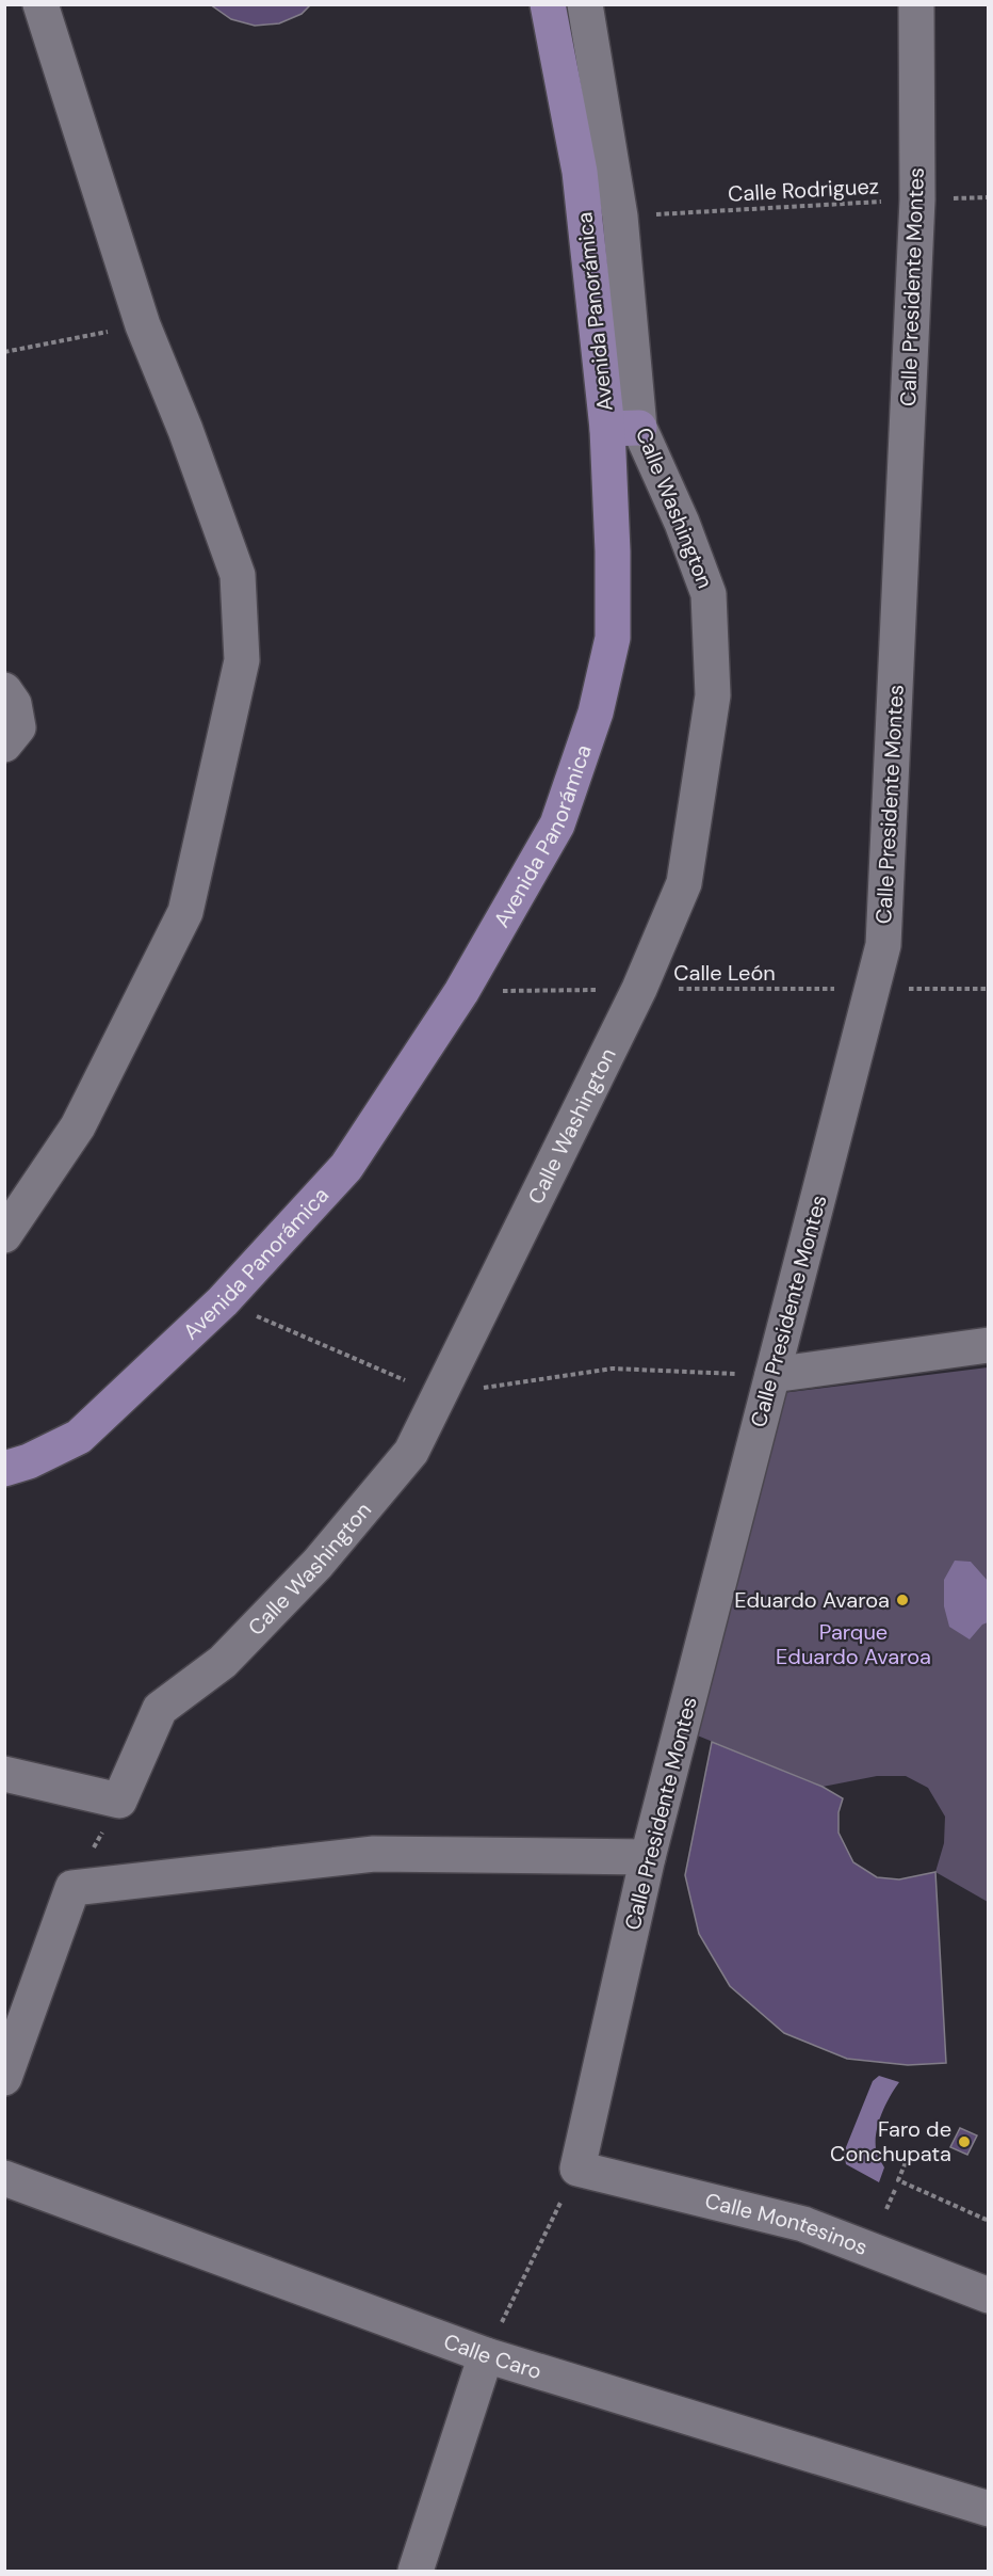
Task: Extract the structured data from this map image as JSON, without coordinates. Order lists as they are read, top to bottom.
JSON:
{
  "streets": {
    "main road": ["Avenida Panorámica"],
    "street": [
      "Calle Presidente Montes",
      "Calle Washington",
      "Calle Montesinos",
      "Calle Caro"
    ],
    "path": ["Calle Rodriguez", "Calle León"]
  },
  "crossings": [
    ["Calle Rodriguez", "Calle Presidente Montes"],
    ["Calle Rodriguez", "Calle Washington"],
    ["Calle Presidente Montes", "Calle León"],
    ["Calle Presidente Montes", "Calle Montesinos"],
    ["Avenida Panorámica", "Calle Washington"],
    ["Avenida Panorámica", "Calle León"],
    ["Calle Washington", "Calle León"]
  ],
  "parks": ["Parque Eduardo Avaroa"],
  "places": ["Eduardo Avaroa", "Faro de Conchupata"]
}
